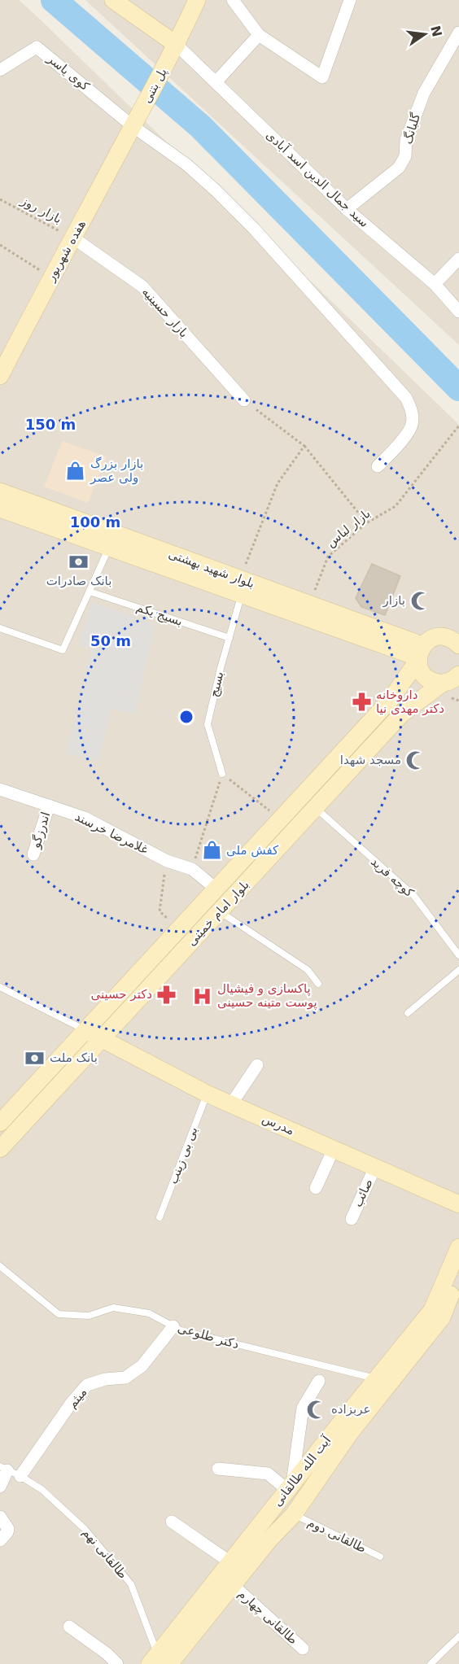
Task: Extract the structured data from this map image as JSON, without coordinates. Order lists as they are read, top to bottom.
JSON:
{
  "streets": {
    "main road": [
      "پل بتنی",
      "هفده شهریور",
      "بلوار شهید بهشتی",
      "بلوار امام خمینی",
      "مدرس",
      "آیت الله طالقانی"
    ],
    "street": [
      "کوی یاسر",
      "گلبانگ",
      "سید جمال الدین اسد آبادی",
      "بازار حسینیه",
      "اندرزگو",
      "غلامرضا خرسند",
      "صائب",
      "میثم",
      "طالقانی چهارم"
    ],
    "lane": [
      "بسیج یکم",
      "بسیج",
      "کوچه فرید",
      "بی بی زینب",
      "دکتر طلوعی",
      "طالقانی دوم",
      "طالقانی نهم"
    ],
    "path": ["بازار روز", "بازار لباس"]
  },
  "crossings": [
    ["کوی یاسر", "پل بتنی"],
    ["کوی یاسر", "هفده شهریور"],
    ["پل بتنی", "سید جمال الدین اسد آبادی"],
    ["پل بتنی", "هفده شهریور"],
    ["گلبانگ", "سید جمال الدین اسد آبادی"],
    ["بازار روز", "هفده شهریور"],
    ["بازار روز", "بازار حسینیه"],
    ["هفده شهریور", "بازار حسینیه"],
    ["بازار لباس", "بلوار شهید بهشتی"],
    ["بلوار شهید بهشتی", "بسیج"],
    ["بلوار شهید بهشتی", "بلوار امام خمینی"],
    ["بسیج یکم", "بسیج"],
    ["اندرزگو", "غلامرضا خرسند"],
    ["غلامرضا خرسند", "بلوار امام خمینی"],
    ["کوچه فرید", "بلوار امام خمینی"],
    ["بلوار امام خمینی", "مدرس"],
    ["مدرس", "بی بی زینب"],
    ["مدرس", "صائب"],
    ["دکتر طلوعی", "میثم"],
    ["دکتر طلوعی", "آیت الله طالقانی"],
    ["میثم", "طالقانی نهم"],
    ["آیت الله طالقانی", "طالقانی دوم"],
    ["آیت الله طالقانی", "طالقانی نهم"],
    ["آیت الله طالقانی", "طالقانی چهارم"]
  ],
  "places": {
    "shop": ["بازار بزرگ ولی عصر", "کفش ملی"],
    "bank": ["بانک صادرات", "بانک ملت"],
    "mosque": ["بازار", "مسجد شهدا", "عربزاده"],
    "pharmacy": ["داروخانه دکتر مهدی نیا", "دکتر حسینی"],
    "hospital": ["پاکسازی و فیشیال پوست متینه حسینی"]
  },
  "north": "right",
  "rings": ["150 m", "100 m", "50 m"]
}
